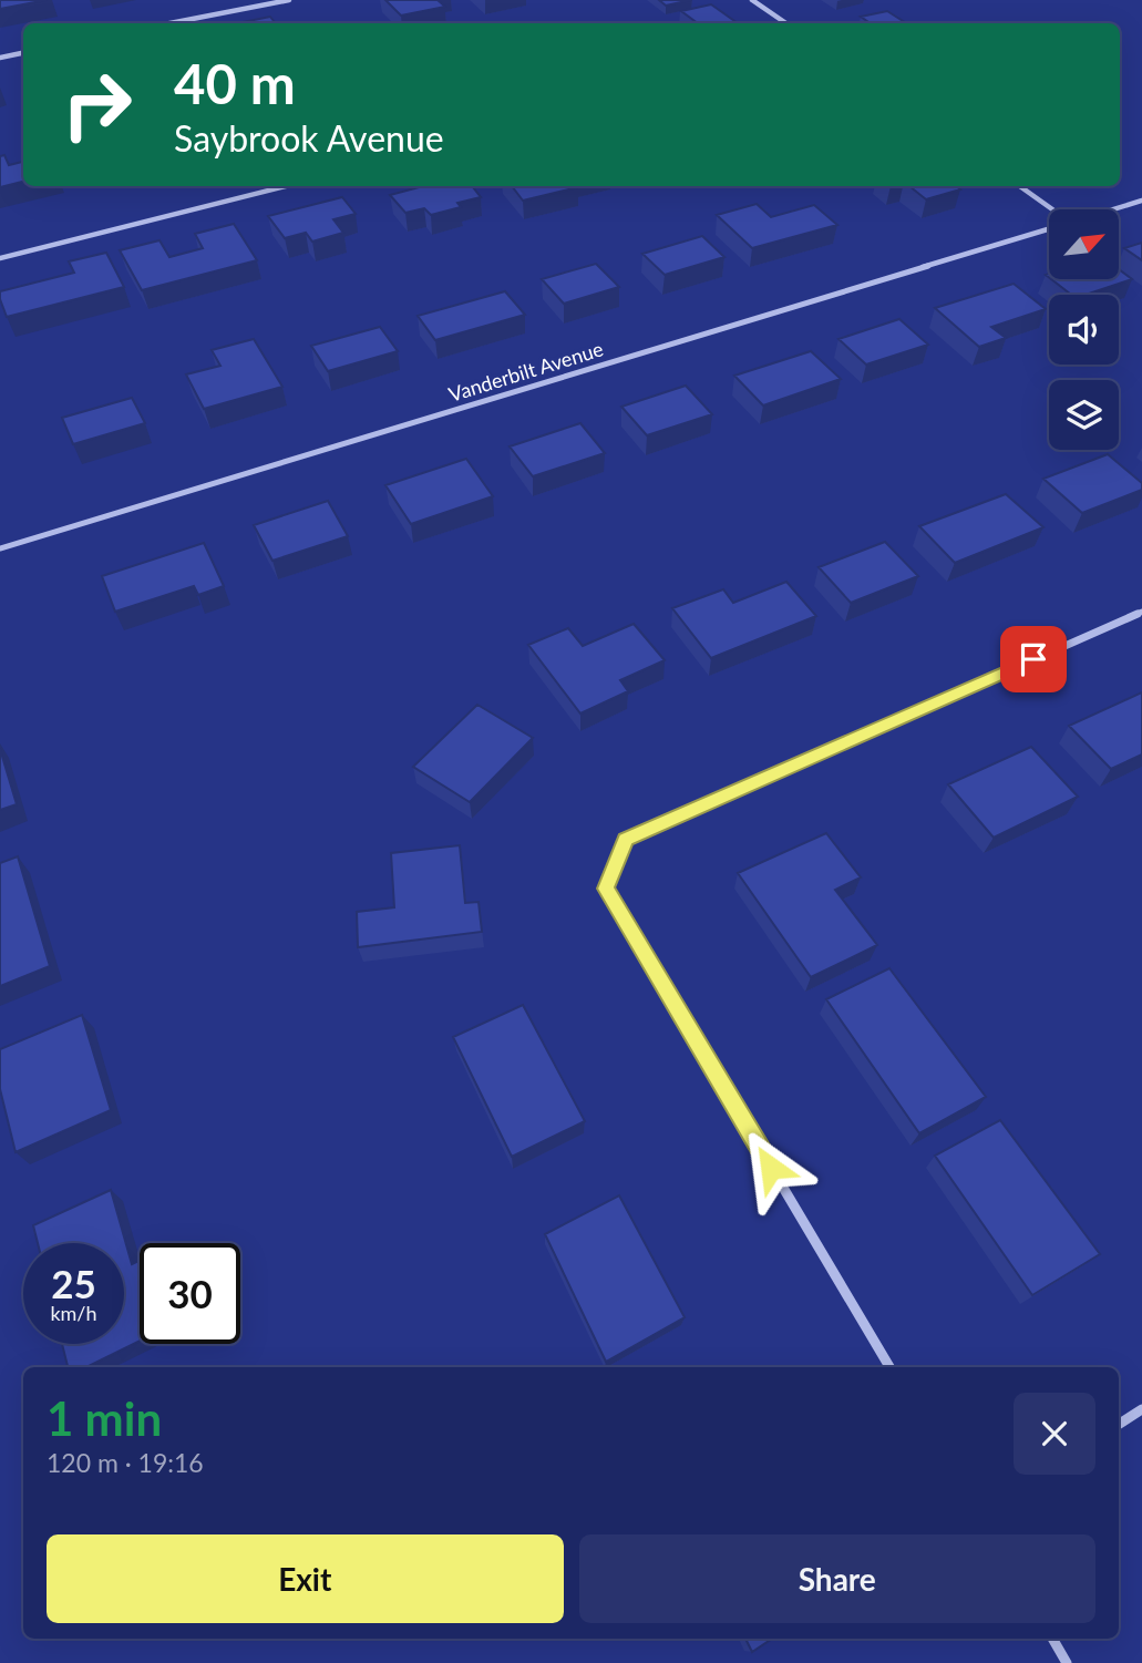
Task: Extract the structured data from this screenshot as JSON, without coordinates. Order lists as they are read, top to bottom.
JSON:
{
  "streets": {
    "street": ["Vanderbilt Avenue"]
  },
  "north": "top right",
  "page": {
    "turn": ["40 m", "Saybrook Avenue"],
    "speed": "25 km/h",
    "limit": "30",
    "heading": ["1 min", "120 m · 19:16"],
    "buttons": ["Exit", "Share"]
  }
}
